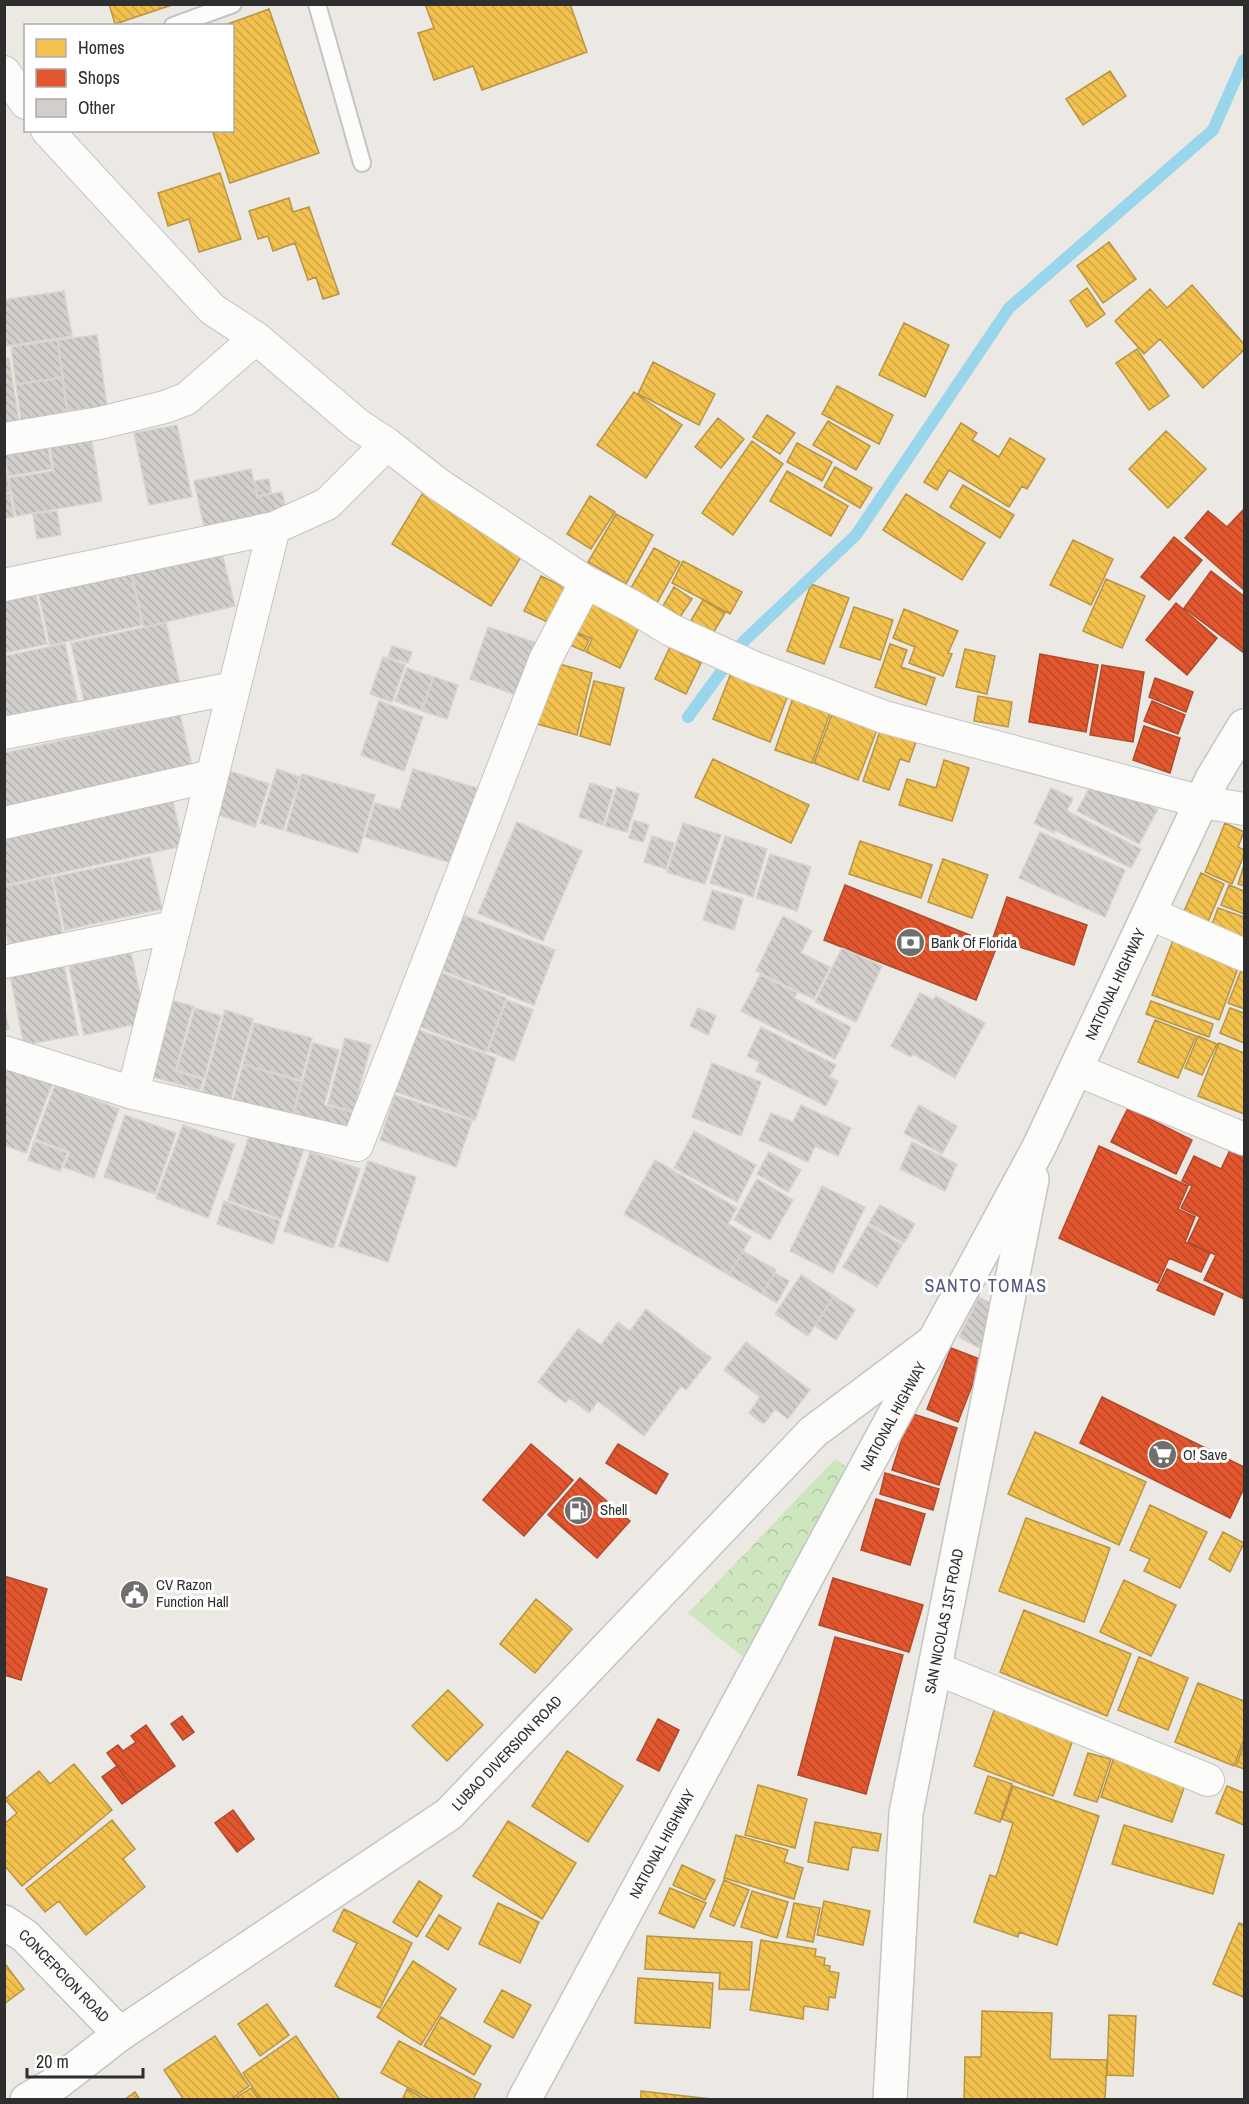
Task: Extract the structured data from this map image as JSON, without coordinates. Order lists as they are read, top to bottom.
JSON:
{
  "streets": {
    "main road": [
      "NATIONAL HIGHWAY",
      "SAN NICOLAS 1ST ROAD",
      "LUBAO DIVERSION ROAD",
      "CONCEPCION ROAD"
    ]
  },
  "crossings": [
    ["NATIONAL HIGHWAY", "SAN NICOLAS 1ST ROAD"],
    ["NATIONAL HIGHWAY", "LUBAO DIVERSION ROAD"],
    ["LUBAO DIVERSION ROAD", "CONCEPCION ROAD"]
  ],
  "districts": ["SANTO TOMAS"],
  "places": {
    "bank": ["Bank Of Florida"],
    "supermarket": ["O! Save"],
    "fuel station": ["Shell"],
    "public building": ["CV Razon Function Hall"]
  },
  "legend": ["Homes", "Shops", "Other"],
  "scale_bar": "20 m"
}
